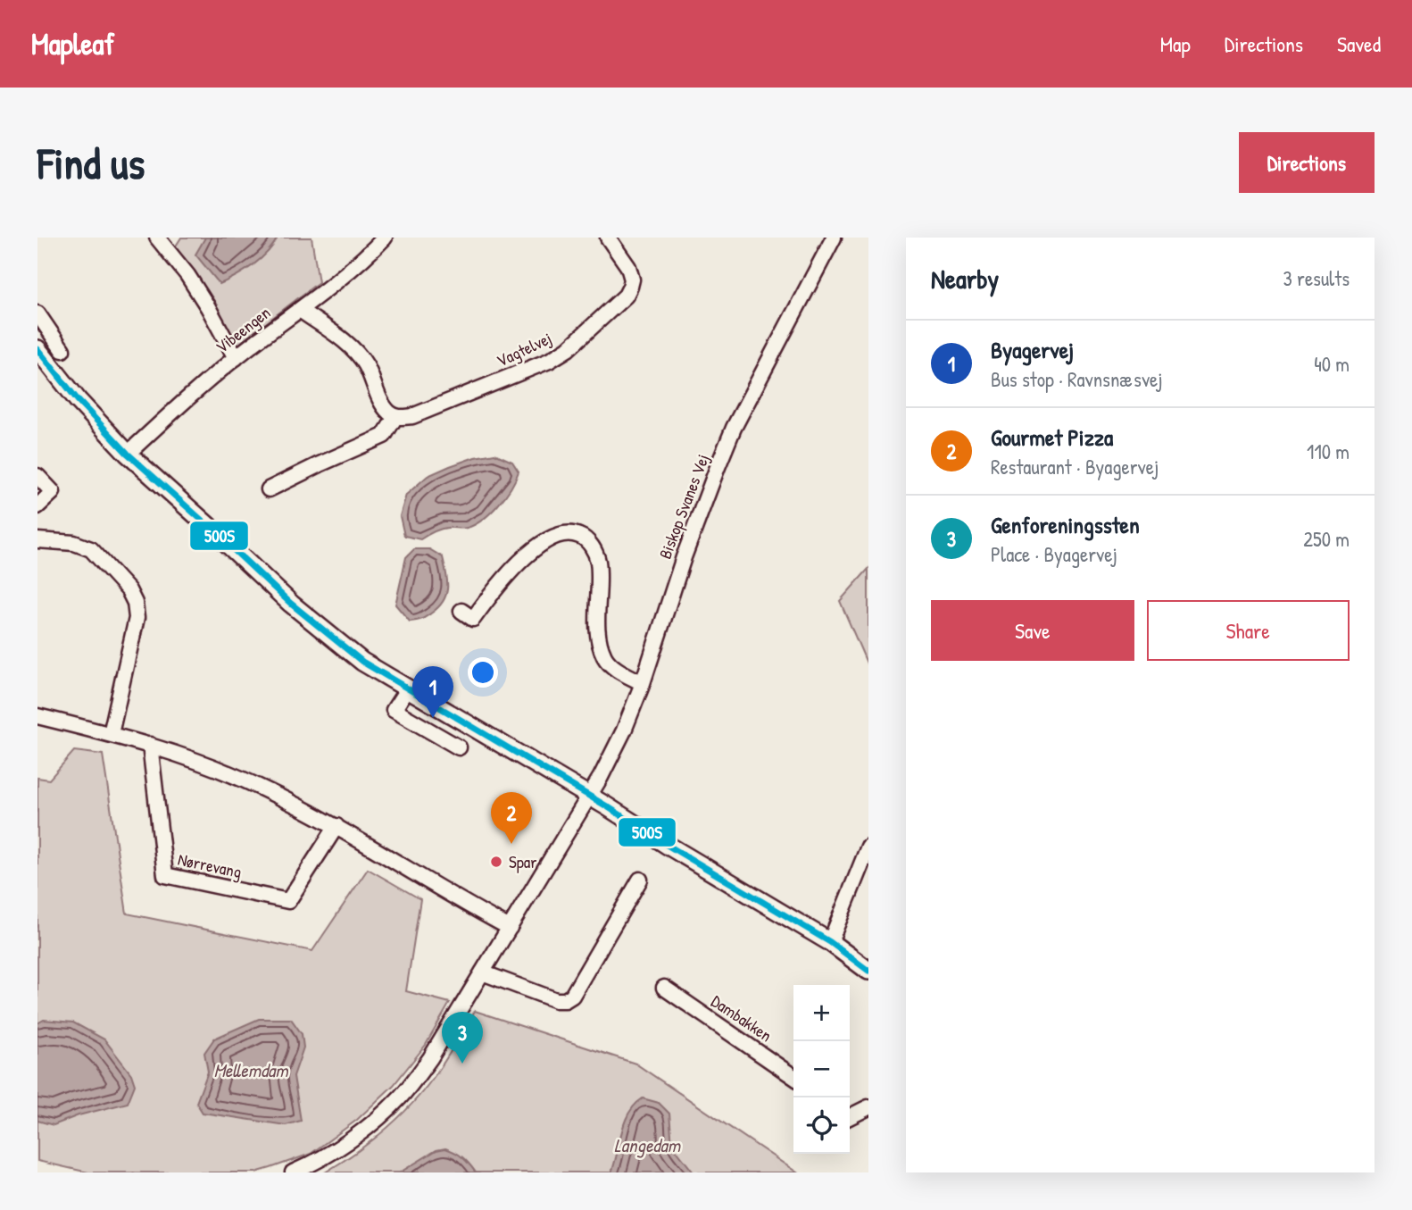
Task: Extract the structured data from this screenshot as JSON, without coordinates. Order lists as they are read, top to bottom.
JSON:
{
  "streets": {
    "street": [
      "Vibeengen",
      "Vagtelvej",
      "Biskop Svanes Vej",
      "Nørrevang",
      "Dambakken"
    ]
  },
  "water": ["Mellemdam", "Langedam"],
  "places": ["Spar"],
  "lines": ["transit line 500S"],
  "page": {
    "header": "Mapleaf",
    "nav": ["Map", "Directions", "Saved"],
    "buttons": [
      "Directions",
      ["Save", "Share"]
    ],
    "title": "Find us",
    "heading": ["Nearby", "3 results"],
    "list": [
      {
        "mark": "1",
        "name": "Byagervej",
        "note": "Bus stop · Ravnsnæsvej",
        "value": "40 m"
      },
      {
        "mark": "2",
        "name": "Gourmet Pizza",
        "note": "Restaurant · Byagervej",
        "value": "110 m"
      },
      {
        "mark": "3",
        "name": "Genforeningssten",
        "note": "Place · Byagervej",
        "value": "250 m"
      }
    ],
    "pins": ["1", "2", "3"],
    "map_buttons": ["+", "−"]
  }
}
